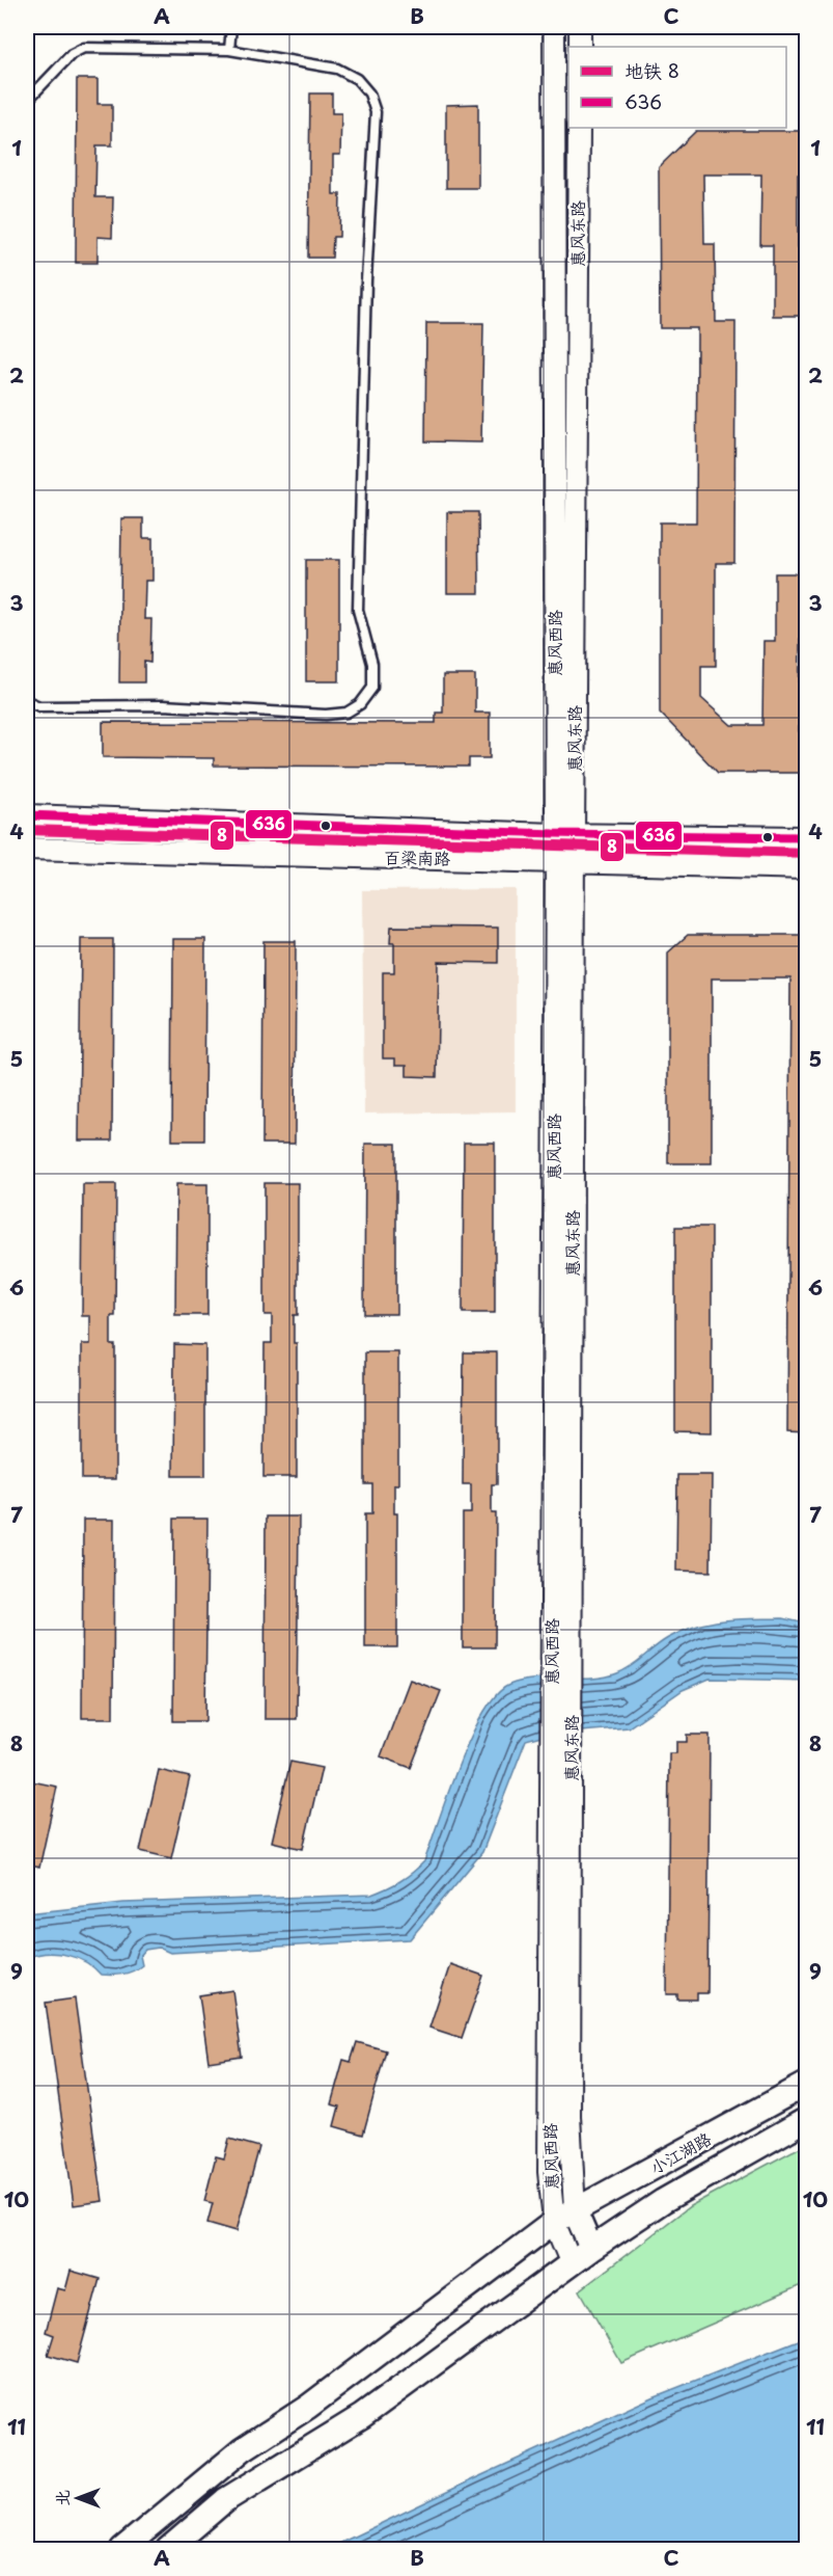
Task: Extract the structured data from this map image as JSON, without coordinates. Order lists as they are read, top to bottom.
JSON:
{
  "streets": {
    "main road": ["惠风西路", "小江湖路"],
    "street": ["惠风东路", "百梁南路"]
  },
  "crossings": [
    ["惠风东路", "惠风西路"],
    ["惠风东路", "百梁南路"],
    ["惠风东路", "小江湖路"],
    ["惠风西路", "百梁南路"],
    ["惠风西路", "小江湖路"]
  ],
  "lines": ["transit line 636", "metro line 8"],
  "legend": ["地铁 8", "636"],
  "north": "left",
  "grid": {
    "columns": ["A", "B", "C"],
    "rows": [
      "1",
      "2",
      "3",
      "4",
      "5",
      "6",
      "7",
      "8",
      "9",
      "10",
      "11"
    ]
  }
}
